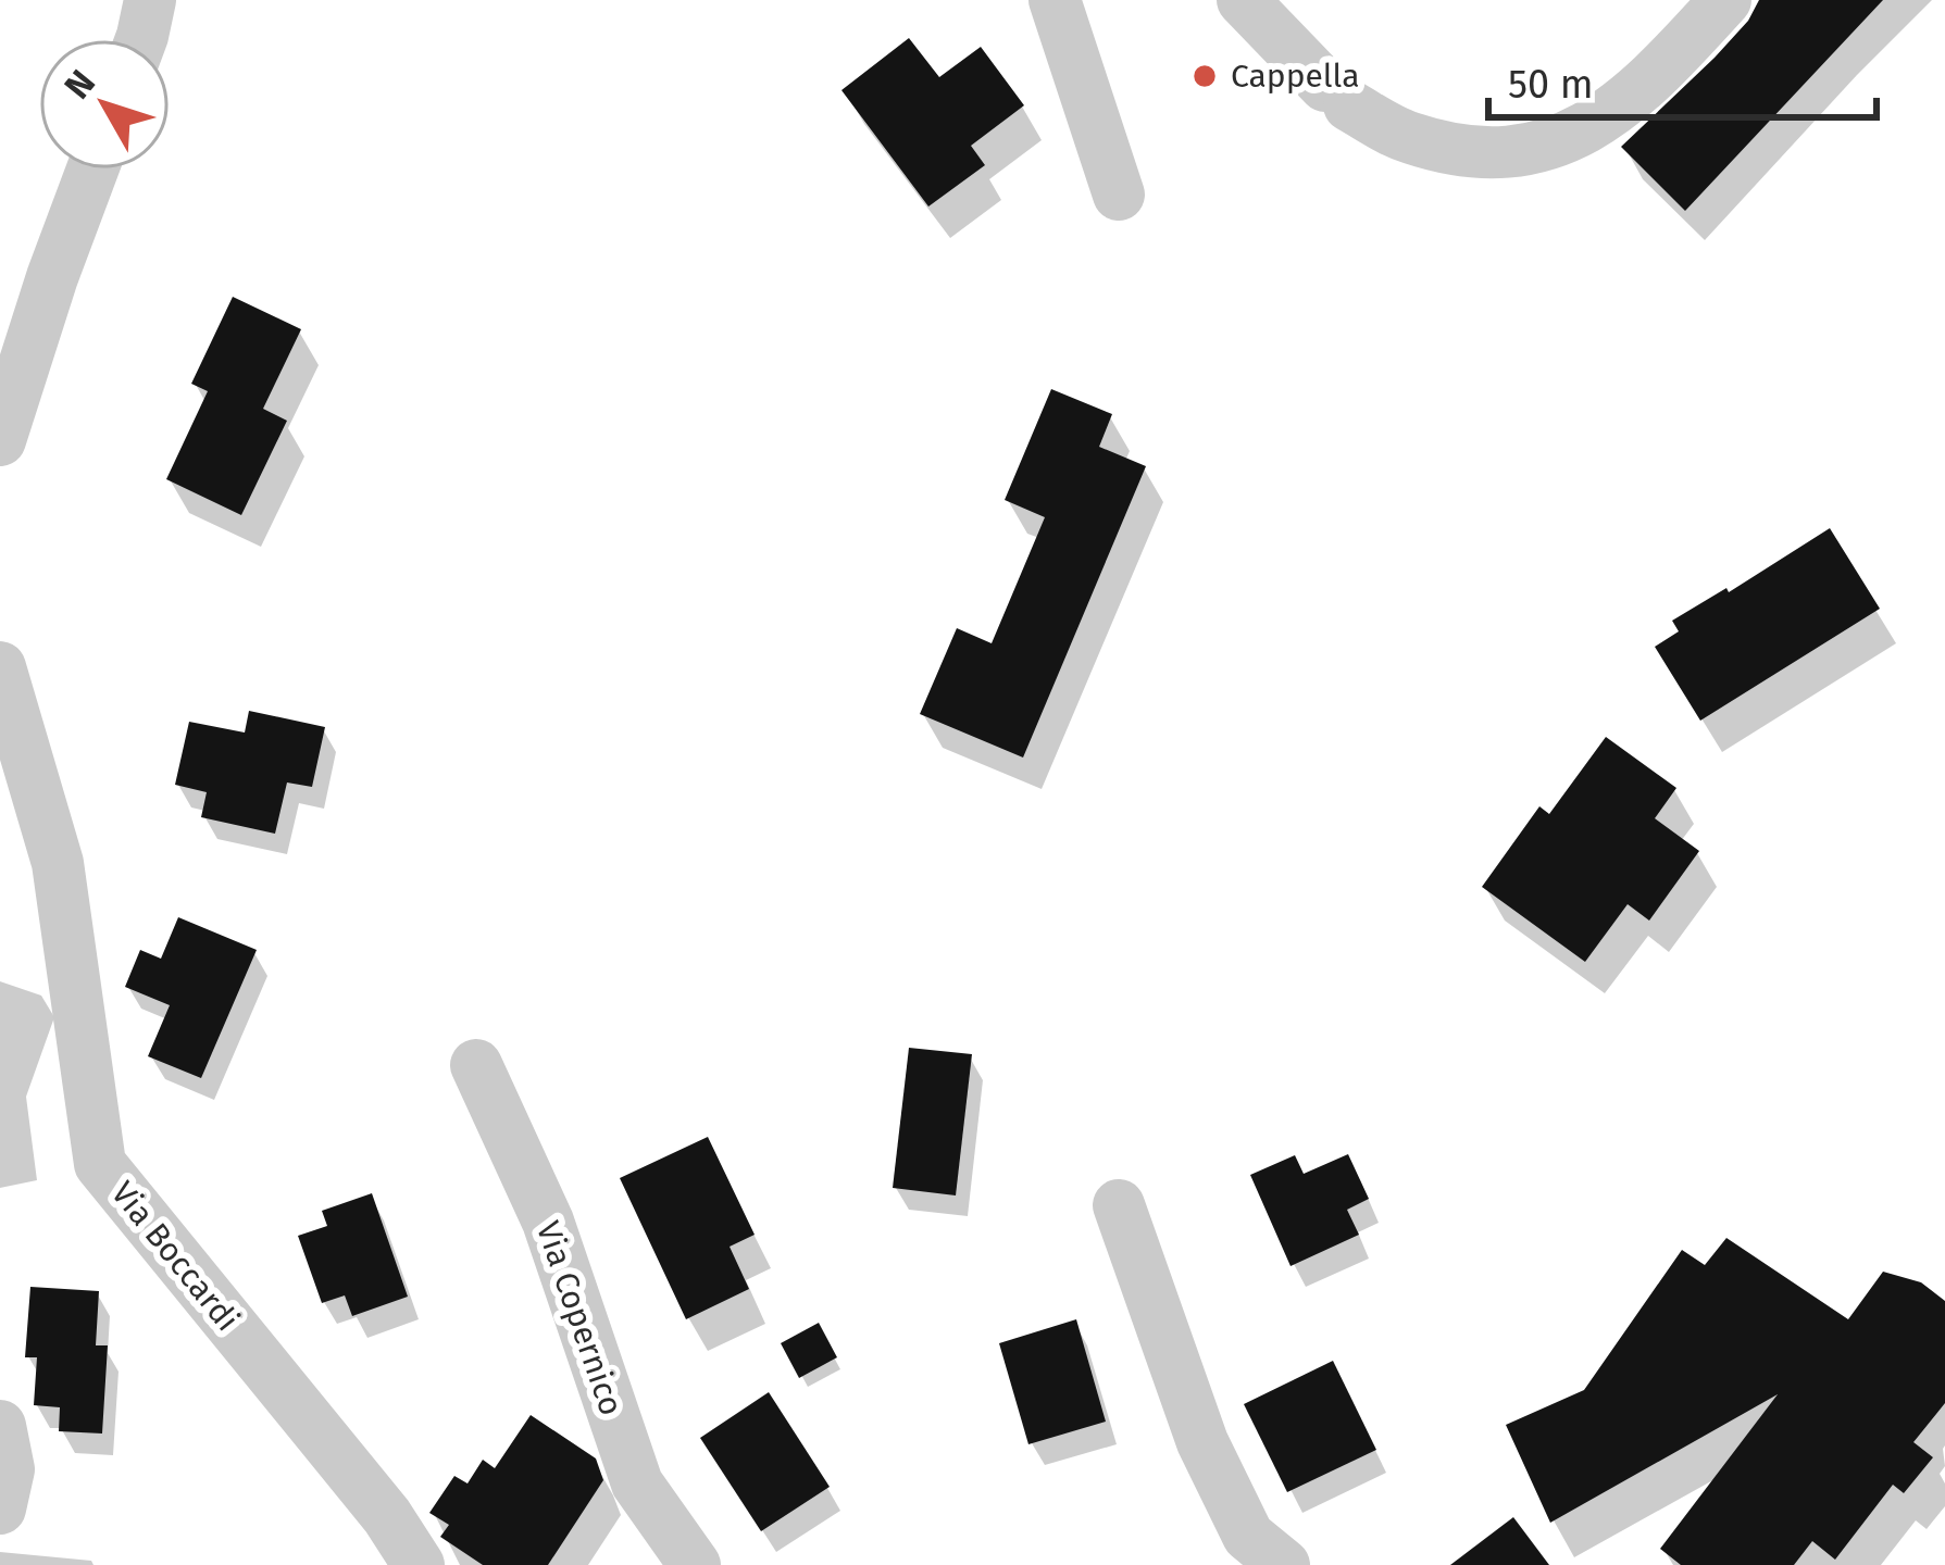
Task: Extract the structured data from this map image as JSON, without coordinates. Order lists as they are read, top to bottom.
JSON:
{
  "streets": {
    "street": ["Via Boccardi", "Via Copernico"]
  },
  "places": ["Cappella"],
  "scale_bar": "50 m",
  "north": "top left"
}
